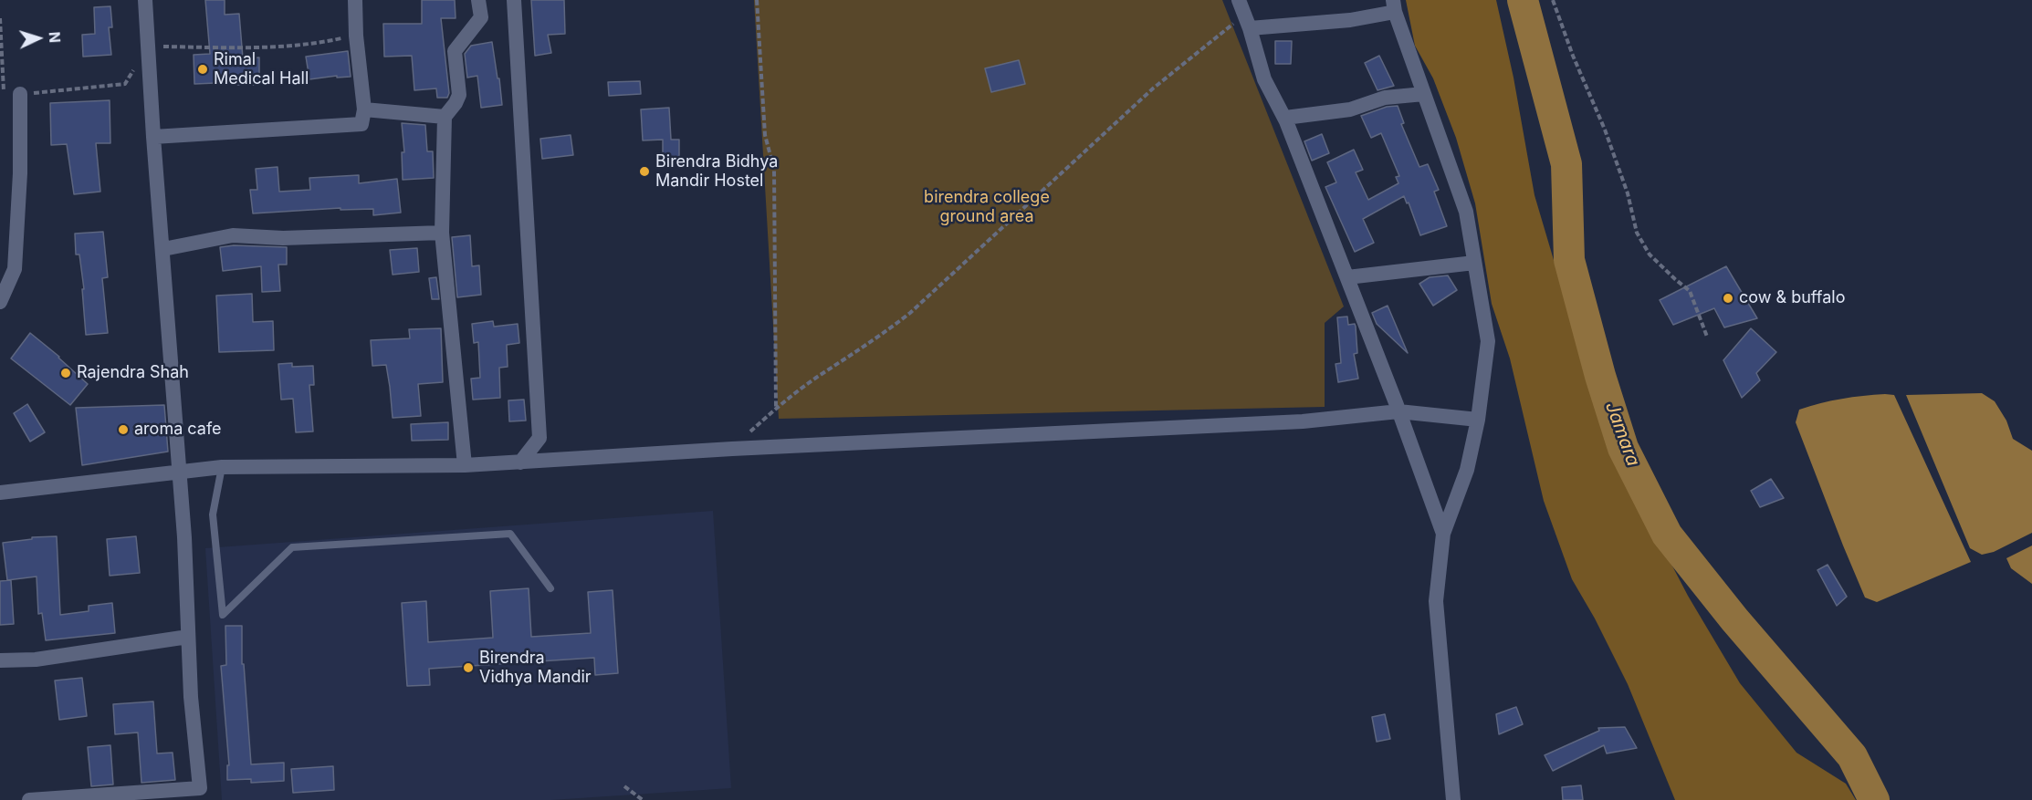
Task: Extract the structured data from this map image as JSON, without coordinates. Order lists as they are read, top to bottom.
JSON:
{
  "water": ["Jamara"],
  "parks": ["birendra college ground area"],
  "places": [
    "Rimal Medical Hall",
    "Birendra Bidhya Mandir Hostel",
    "cow & buffalo",
    "Rajendra Shah",
    "aroma cafe",
    "Birendra Vidhya Mandir"
  ],
  "north": "right"
}
